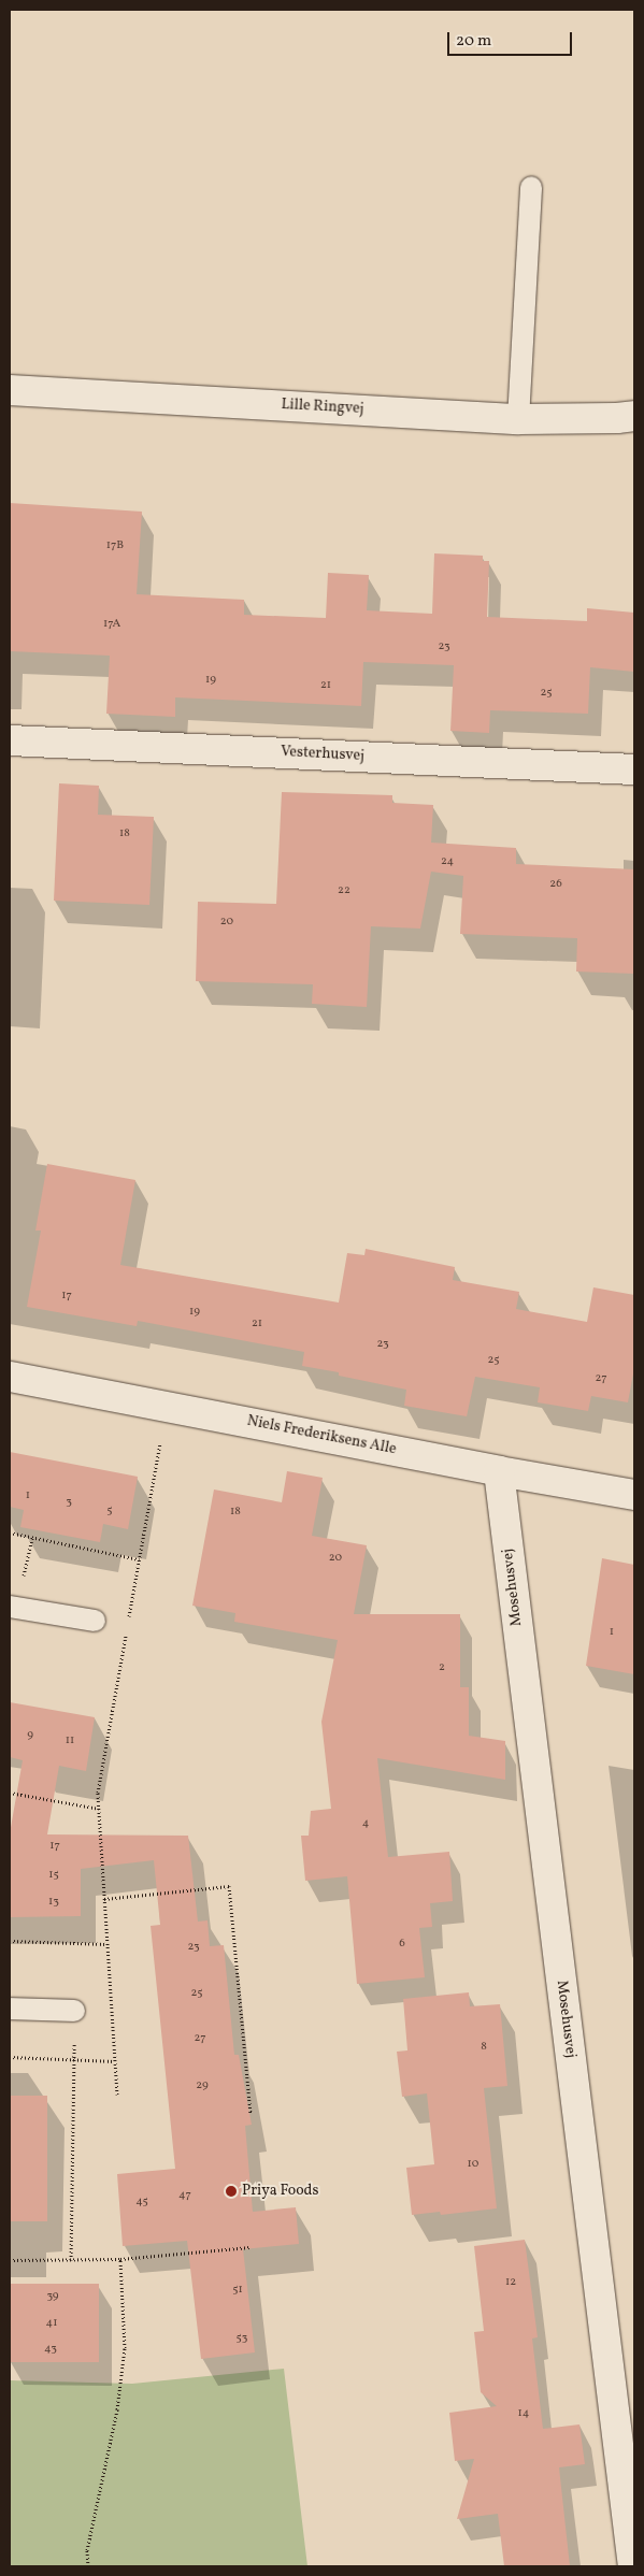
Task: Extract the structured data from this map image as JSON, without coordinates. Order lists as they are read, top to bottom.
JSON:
{
  "streets": {
    "street": [
      "Lille Ringvej",
      "Vesterhusvej",
      "Niels Frederiksens Alle",
      "Mosehusvej"
    ]
  },
  "crossings": [
    ["Niels Frederiksens Alle", "Mosehusvej"]
  ],
  "places": ["Priya Foods"],
  "house_numbers": [
    "17B",
    "17A",
    "23",
    "19",
    "21",
    "25",
    "18",
    "24",
    "26",
    "22",
    "20",
    "17",
    "19",
    "21",
    "23",
    "25",
    "27",
    "1",
    "3",
    "5",
    "18",
    "20",
    "1",
    "2",
    "9",
    "11",
    "4",
    "17",
    "15",
    "13",
    "6",
    "23",
    "25",
    "27",
    "8",
    "29",
    "10",
    "47",
    "45",
    "12",
    "51",
    "39",
    "41",
    "53",
    "43",
    "14"
  ],
  "scale_bar": "20 m"
}
